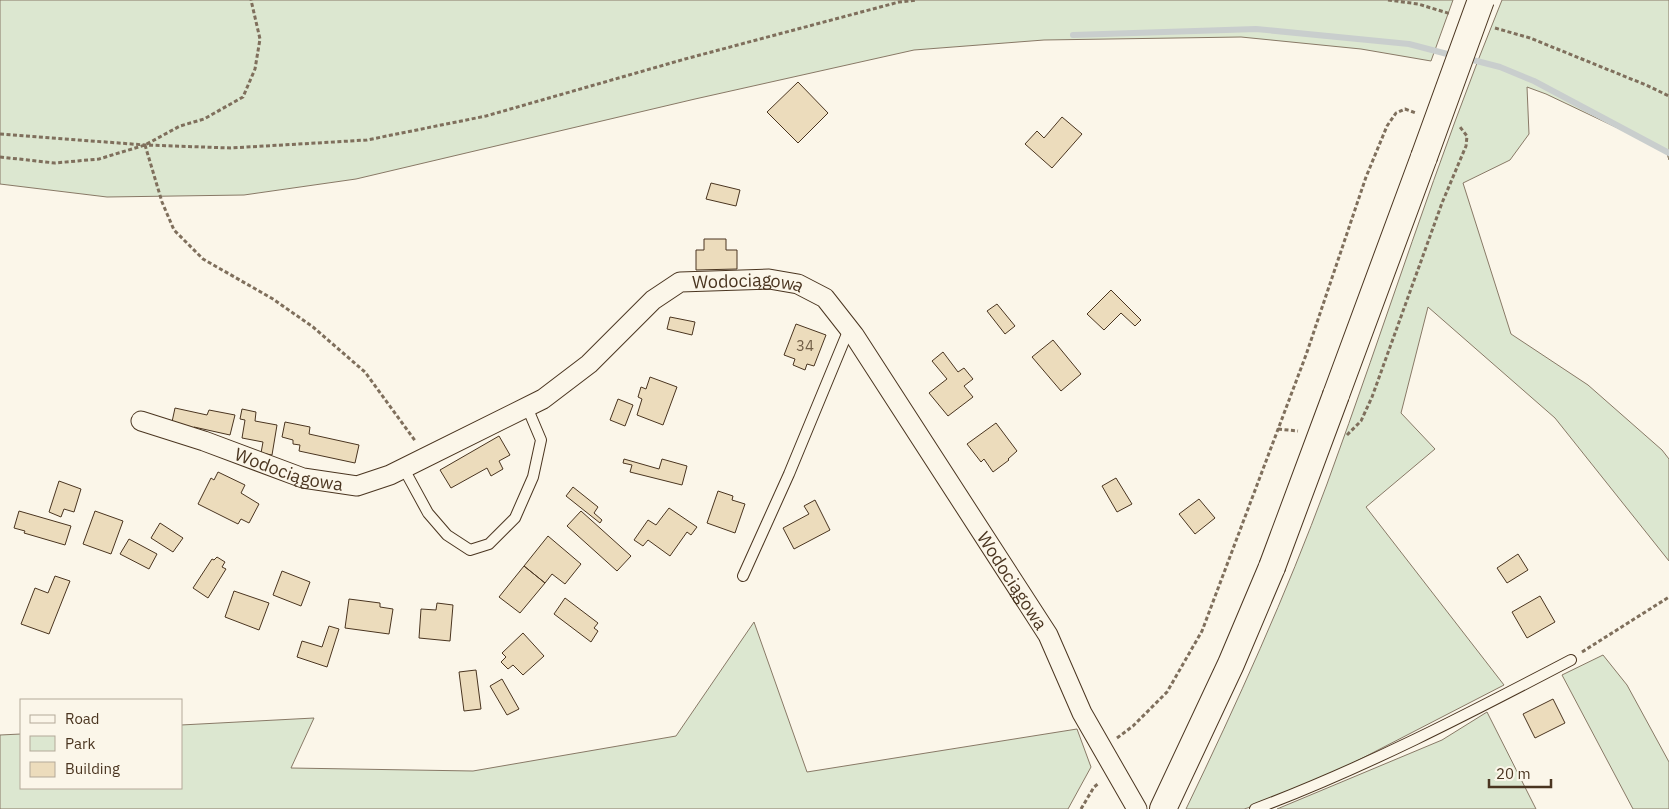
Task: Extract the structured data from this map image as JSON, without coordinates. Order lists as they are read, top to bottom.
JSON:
{
  "streets": {
    "street": ["Wodociągowa"]
  },
  "house_numbers": ["34"],
  "legend": ["Road", "Park", "Building"],
  "scale_bar": "20 m"
}
